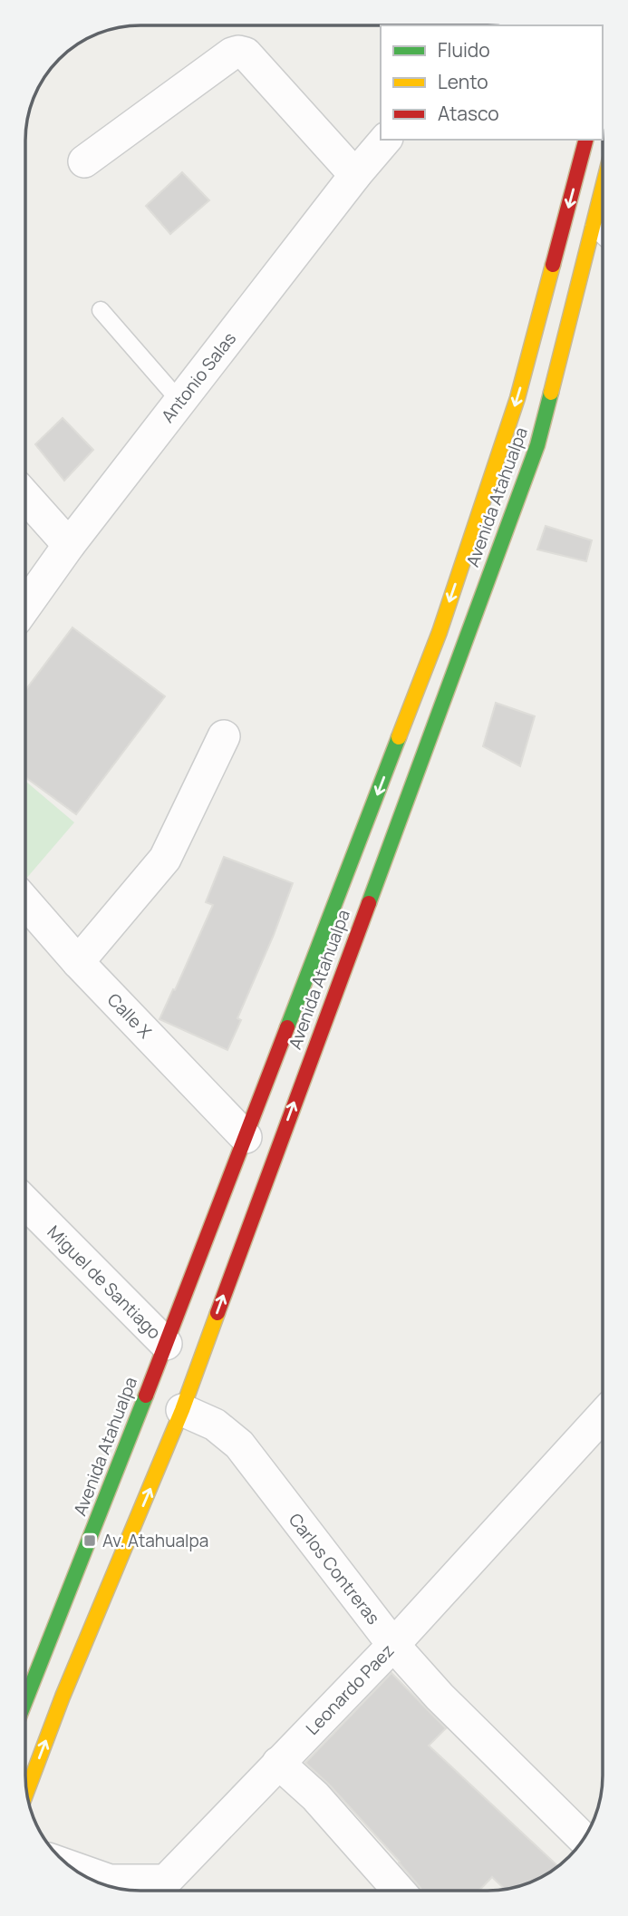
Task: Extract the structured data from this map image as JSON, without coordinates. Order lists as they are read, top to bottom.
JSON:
{
  "streets": {
    "highway": ["Avenida Atahualpa"],
    "street": [
      "Antonio Salas",
      "Calle X",
      "Miguel de Santiago",
      "Carlos Contreras",
      "Leonardo Paez"
    ]
  },
  "crossings": [
    ["Avenida Atahualpa", "Calle X"],
    ["Avenida Atahualpa", "Miguel de Santiago"],
    ["Avenida Atahualpa", "Carlos Contreras"],
    ["Carlos Contreras", "Leonardo Paez"]
  ],
  "places": {
    "transit": ["Av. Atahualpa"]
  },
  "legend": ["Fluido", "Lento", "Atasco"]
}
